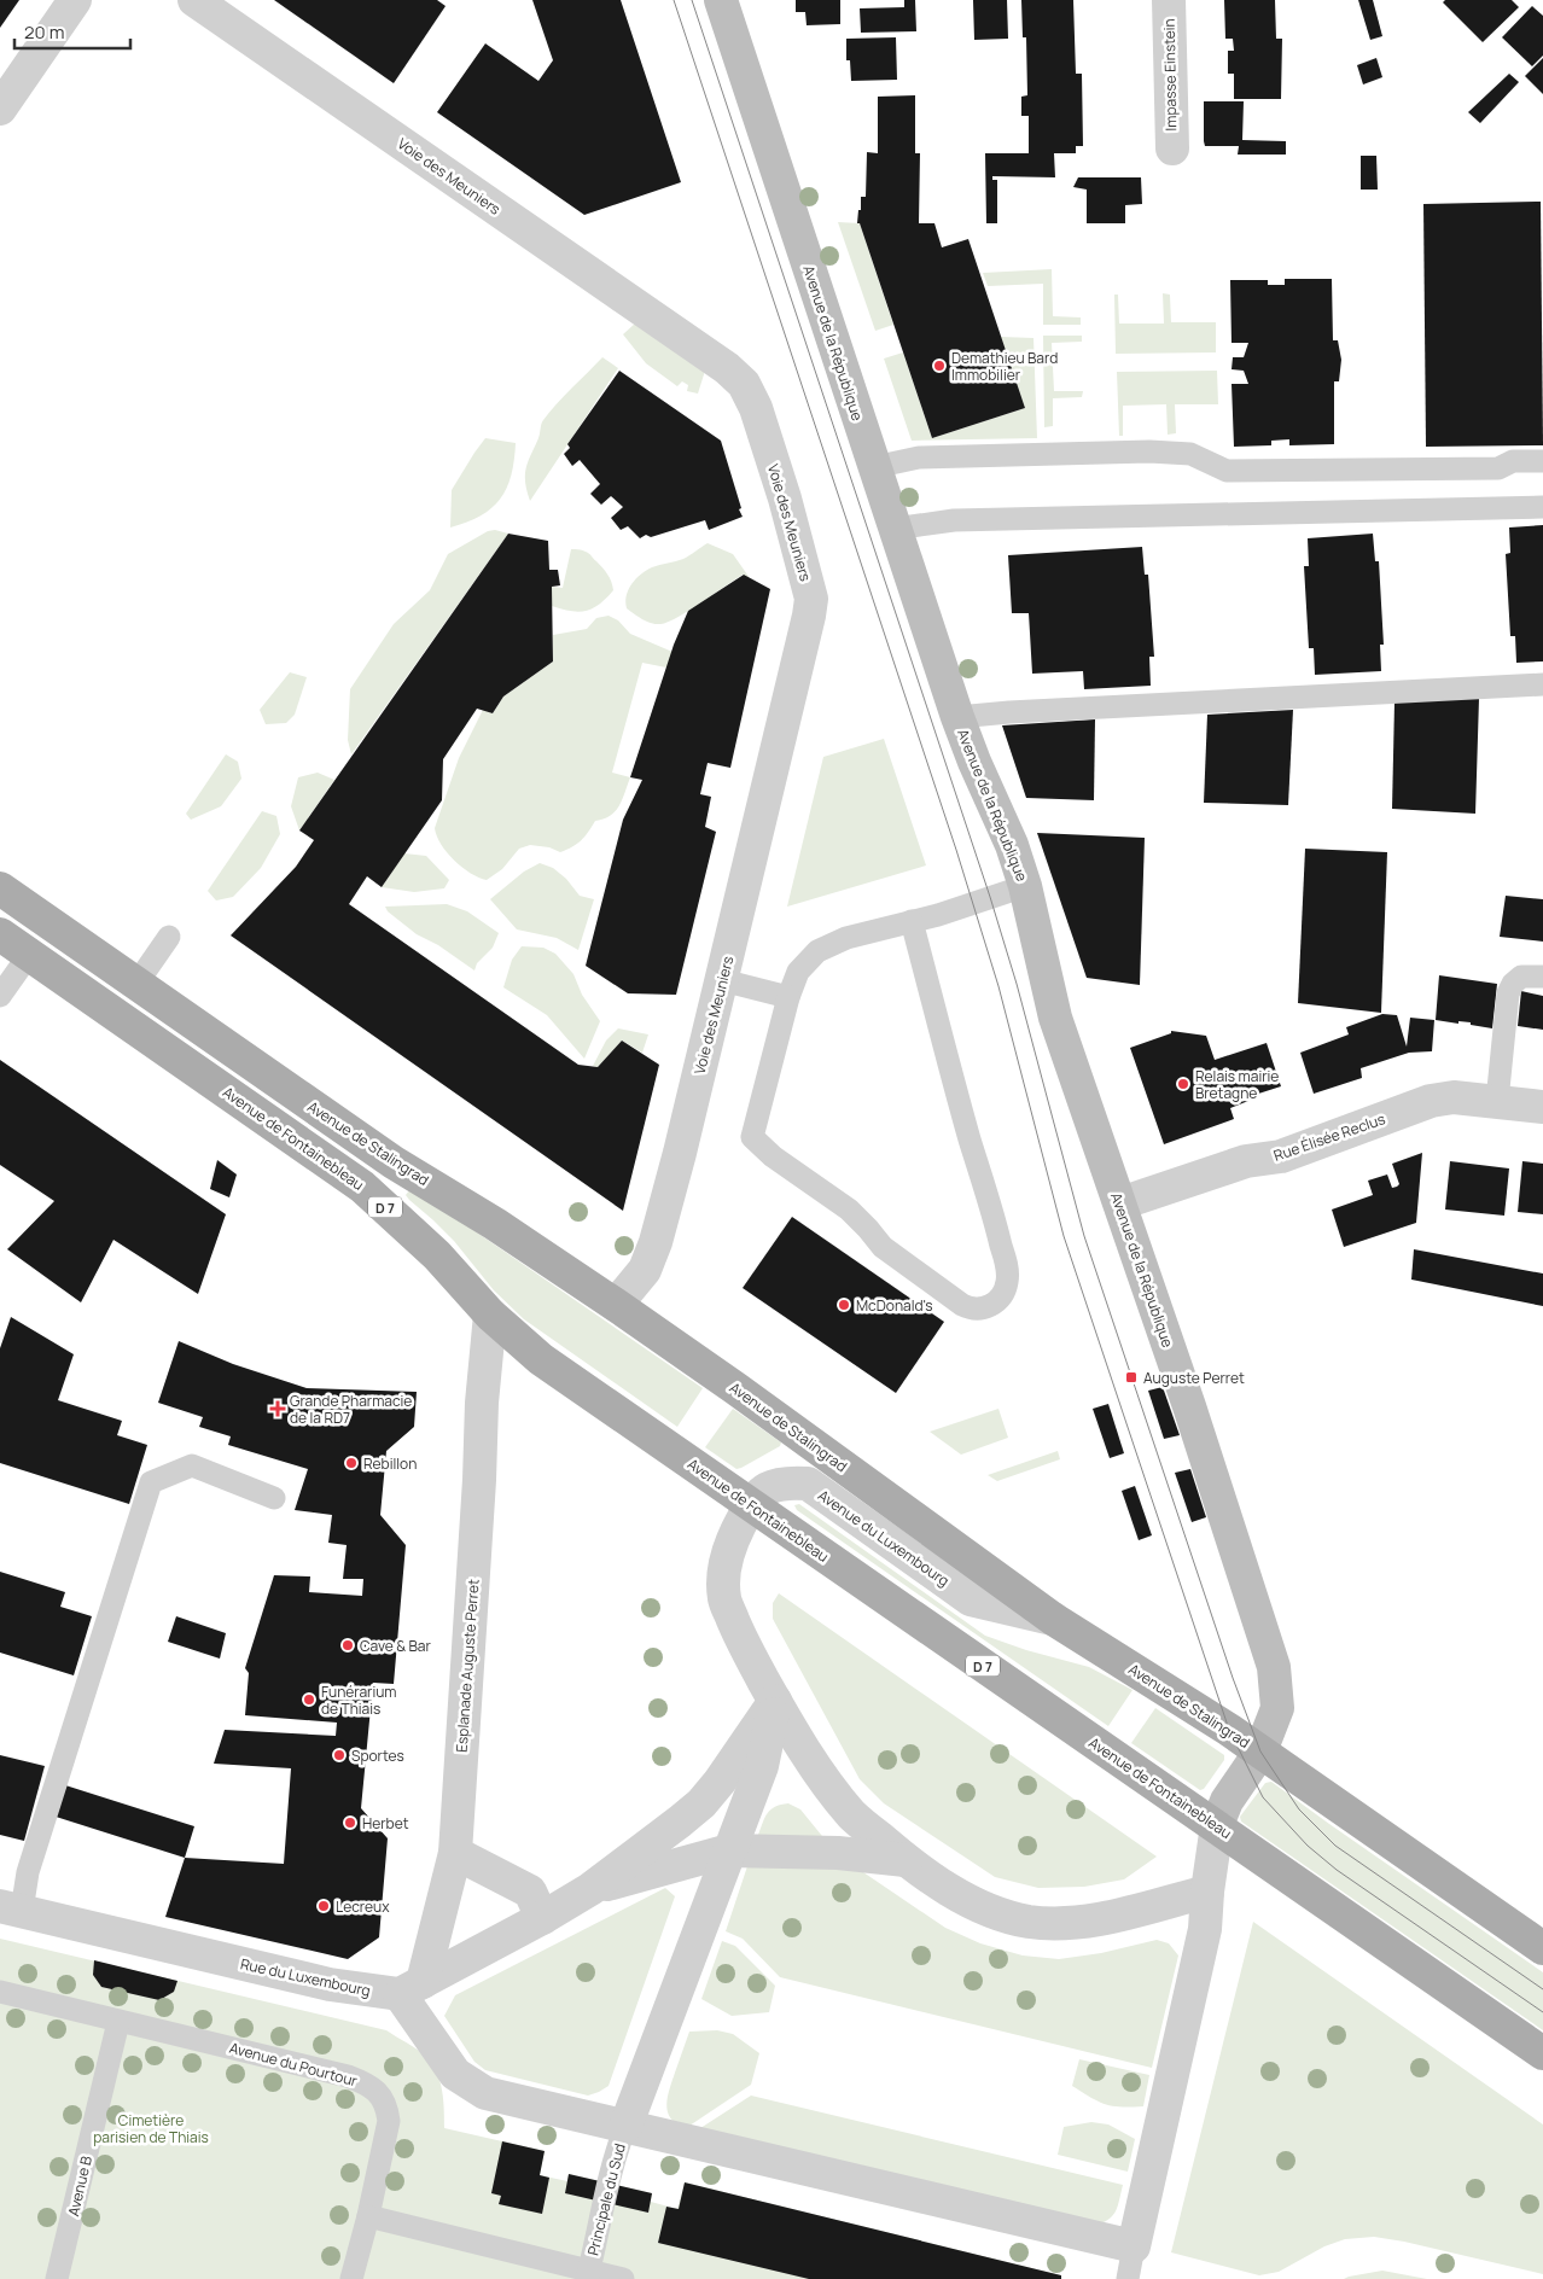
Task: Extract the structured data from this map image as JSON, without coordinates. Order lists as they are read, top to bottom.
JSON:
{
  "streets": {
    "main road": [
      "Avenue de la République",
      "Avenue de Fontainebleau",
      "Avenue de Stalingrad",
      "D 7"
    ],
    "street": [
      "Impasse Einstein",
      "Voie des Meuniers",
      "Rue Élisée Reclus",
      "Avenue du Luxembourg",
      "Esplanade Auguste Perret",
      "Rue du Luxembourg"
    ],
    "lane": ["Avenue du Pourtour", "Avenue B", "Principale du Sud"]
  },
  "crossings": [
    ["Voie des Meuniers", "Avenue de Stalingrad"],
    ["Avenue de la République", "Rue Élisée Reclus"],
    ["Avenue de la République", "Avenue de Fontainebleau"],
    ["Avenue de la République", "Avenue de Stalingrad"],
    ["Avenue de Fontainebleau", "Avenue du Luxembourg"],
    ["Avenue de Fontainebleau", "Esplanade Auguste Perret"],
    ["Avenue de Stalingrad", "Avenue du Luxembourg"],
    ["Esplanade Auguste Perret", "Rue du Luxembourg"],
    ["Avenue du Pourtour", "Avenue B"]
  ],
  "parks": ["Cimetière parisien de Thiais"],
  "places": {
    "other": [
      "Demathieu Bard Immobilier",
      "Relais mairie Bretagne",
      "McDonald's",
      "Rebillon",
      "Cave & Bar",
      "Funérarium de Thiais",
      "Sportes",
      "Herbet",
      "Lecreux"
    ],
    "transit": ["Auguste Perret"],
    "health": ["Grande Pharmacie de la RD7"]
  },
  "scale_bar": "20 m"
}
